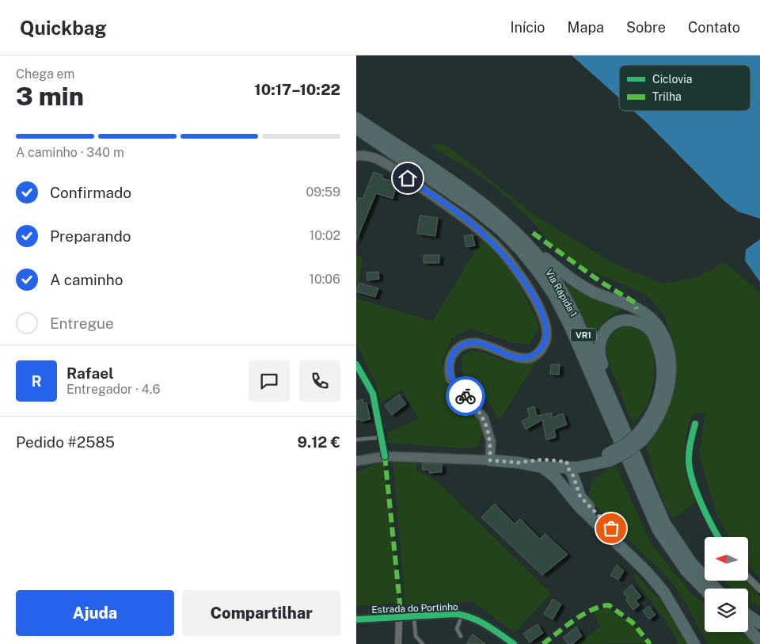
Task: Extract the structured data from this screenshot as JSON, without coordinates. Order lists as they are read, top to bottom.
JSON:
{
  "streets": {
    "highway": ["Via Rápida 1", "VR1"],
    "street": ["Estrada do Portinho"]
  },
  "legend": ["Ciclovia", "Trilha"],
  "north": "left",
  "page": {
    "header": "Quickbag",
    "nav": [
      "Início",
      "Mapa",
      "Sobre",
      "Contato"
    ],
    "heading": ["3 min", "Chega em", "10:17–10:22"],
    "panel": [
      "Rafael",
      "Entregador · 4.6",
      "Pedido #2585",
      "9.12 €"
    ],
    "bar": "A caminho · 340 m",
    "list": [
      ["Confirmado", "09:59"],
      ["Preparando", "10:02"],
      ["A caminho", "10:06"],
      "Entregue"
    ],
    "round": "R",
    "buttons": ["Ajuda", "Compartilhar"]
  }
}
